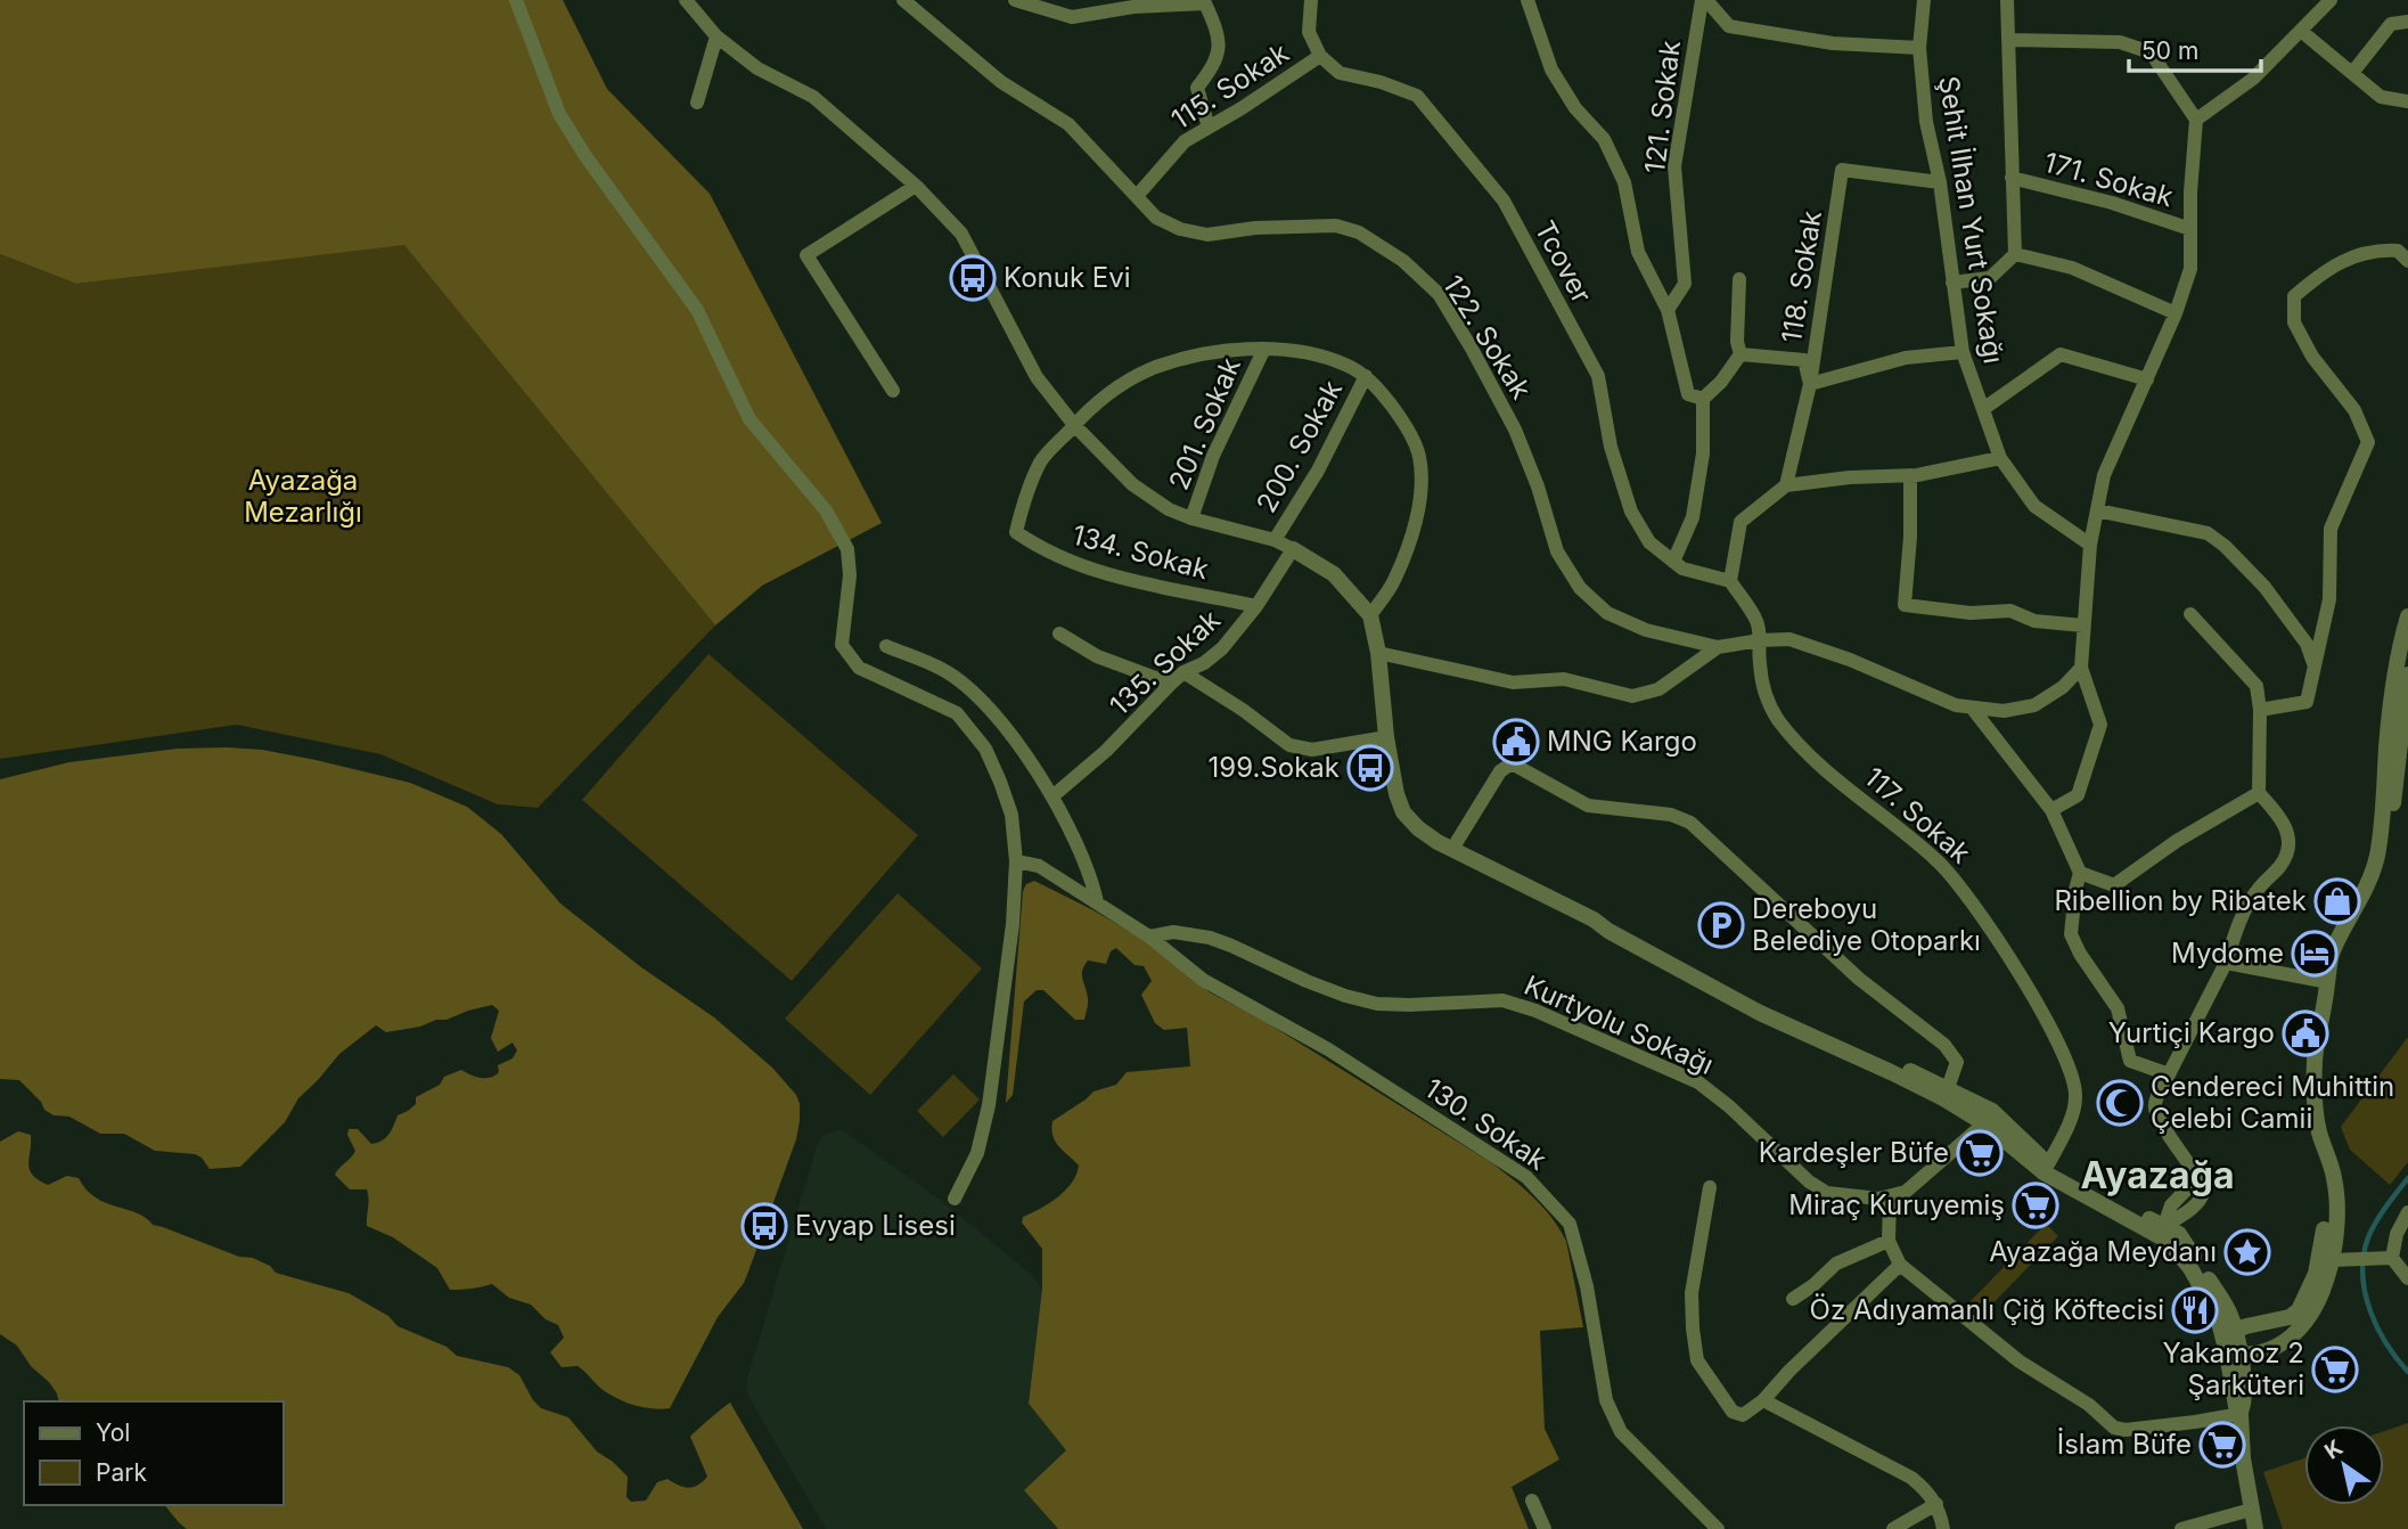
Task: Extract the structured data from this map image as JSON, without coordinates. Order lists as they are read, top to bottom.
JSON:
{
  "streets": {
    "street": [
      "115. Sokak",
      "121. Sokak",
      "171. Sokak",
      "Şehit İlhan Yurt Sokağı",
      "Tcover",
      "118. Sokak",
      "122. Sokak",
      "201. Sokak",
      "200. Sokak",
      "134. Sokak",
      "135. Sokak",
      "117. Sokak",
      "Kurtyolu Sokağı",
      "130. Sokak"
    ]
  },
  "crossings": [
    ["115. Sokak", "Tcover"],
    ["115. Sokak", "122. Sokak"],
    ["121. Sokak", "Şehit İlhan Yurt Sokağı"],
    ["Şehit İlhan Yurt Sokağı", "118. Sokak"],
    ["Tcover", "117. Sokak"],
    ["134. Sokak", "135. Sokak"],
    ["Kurtyolu Sokağı", "130. Sokak"]
  ],
  "districts": ["Ayazağa"],
  "parks": ["Ayazağa Mezarlığı"],
  "places": {
    "bus stop": ["Konuk Evi", "199.Sokak", "Evyap Lisesi"],
    "public building": ["MNG Kargo", "Yurtiçi Kargo"],
    "shop": ["Ribellion by Ribatek"],
    "parking": ["Dereboyu Belediye Otoparkı"],
    "hotel": ["Mydome"],
    "mosque": ["Cendereci Muhittin Çelebi Camii"],
    "supermarket": [
      "Kardeşler Büfe",
      "Miraç Kuruyemiş",
      "Yakamoz 2 Şarküteri",
      "İslam Büfe"
    ],
    "place": ["Ayazağa Meydanı"],
    "restaurant": ["Öz Adıyamanlı Çiğ Köftecisi"]
  },
  "legend": ["Yol", "Park"],
  "scale_bar": "50 m",
  "north": "top left"
}
